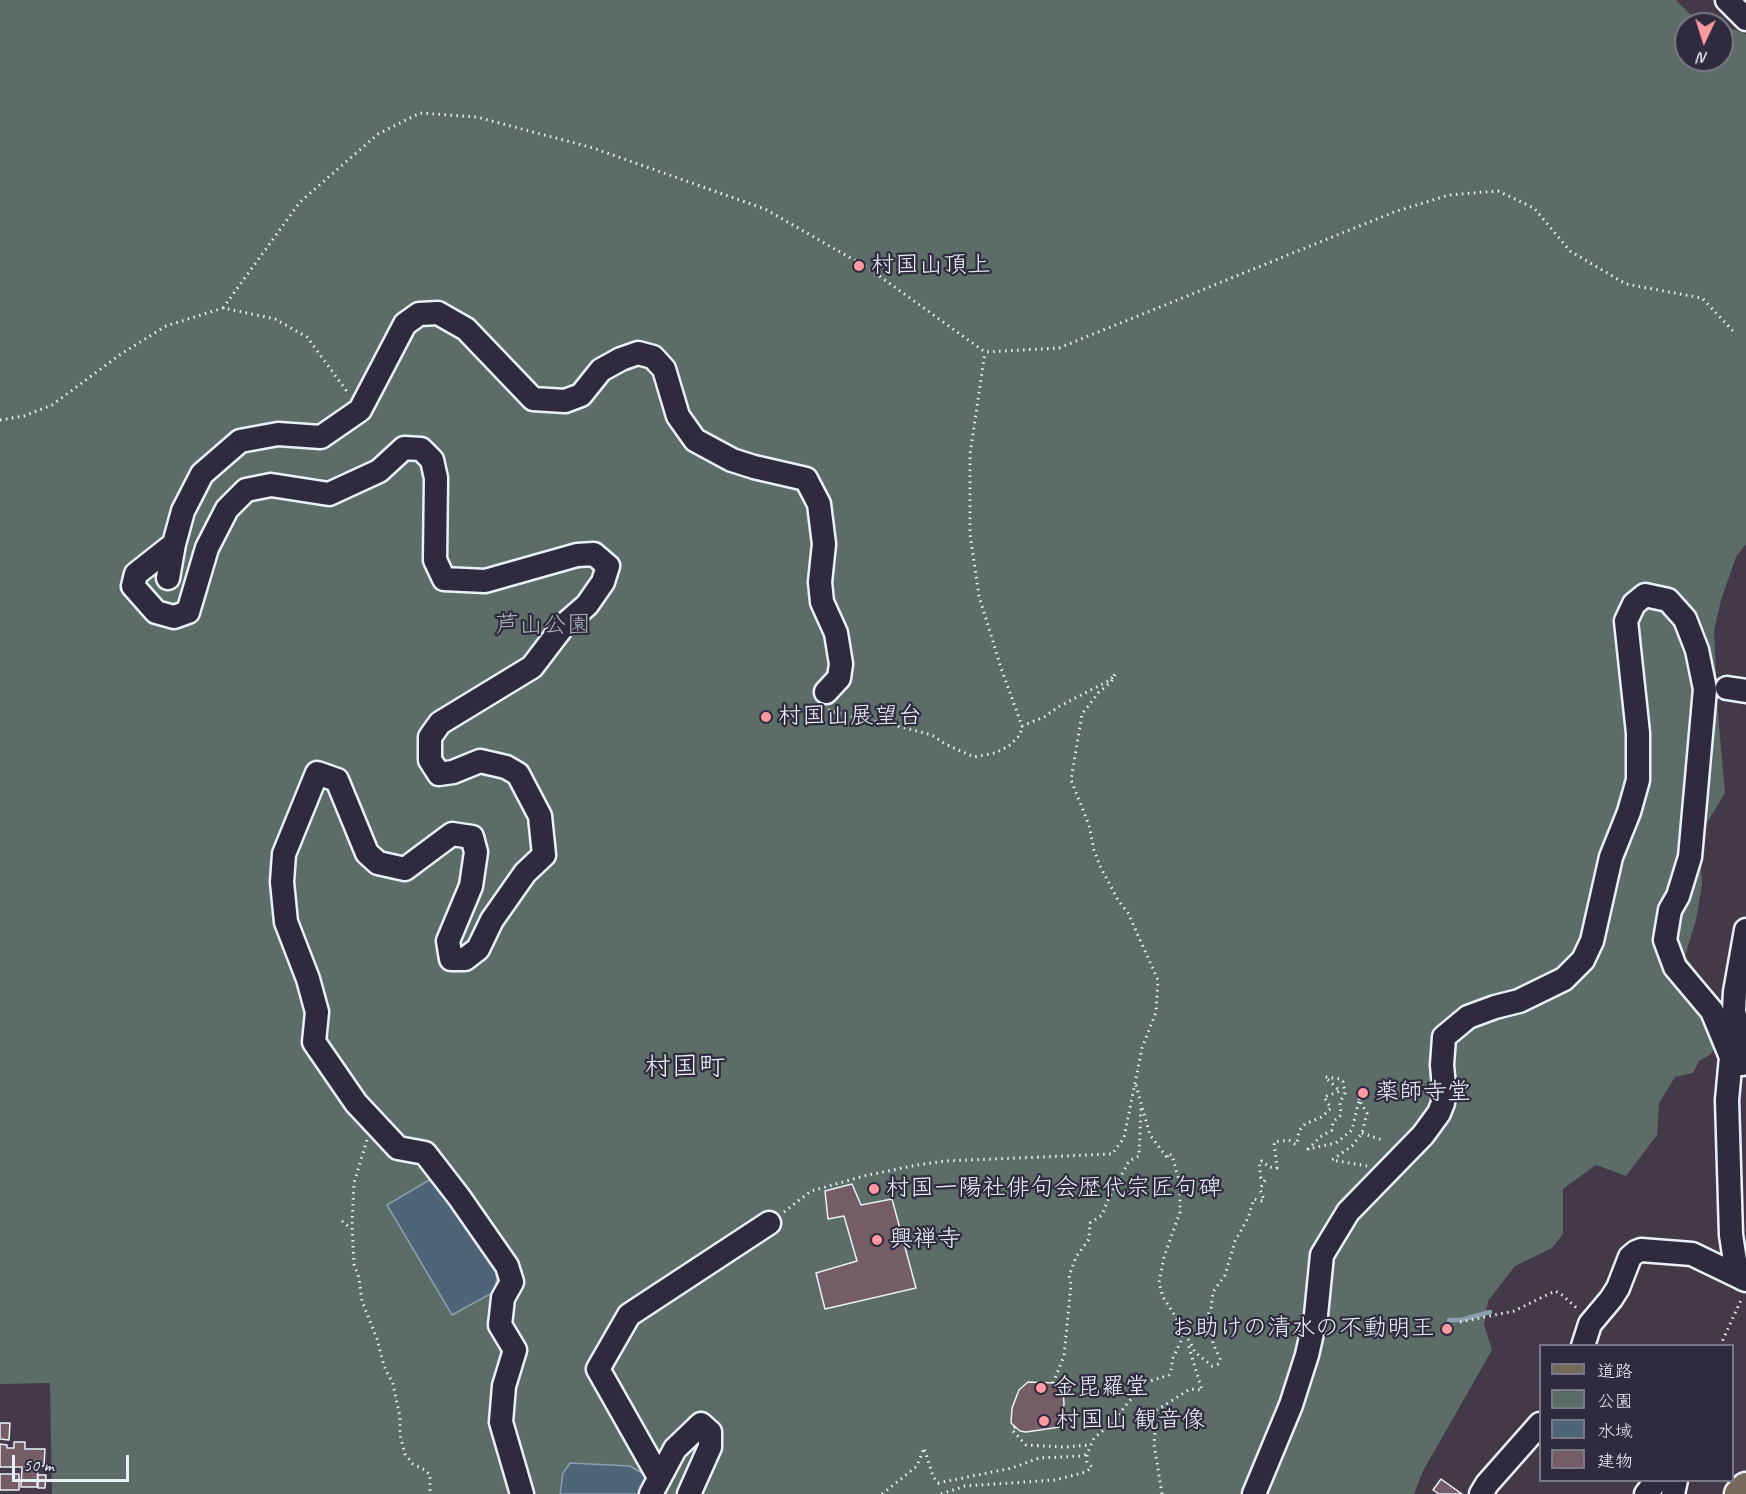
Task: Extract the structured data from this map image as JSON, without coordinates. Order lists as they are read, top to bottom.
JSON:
{
  "districts": ["村国町"],
  "parks": ["芦山公園"],
  "places": [
    "村国山頂上",
    "村国山展望台",
    "薬師寺堂",
    "村国一陽社俳句会歴代宗匠句碑",
    "興禅寺",
    "お助けの清水の不動明王",
    "金毘羅堂",
    "村国山 観音像"
  ],
  "legend": [
    "道路",
    "公園",
    "水域",
    "建物"
  ],
  "scale_bar": "50 m",
  "north": "bottom"
}
